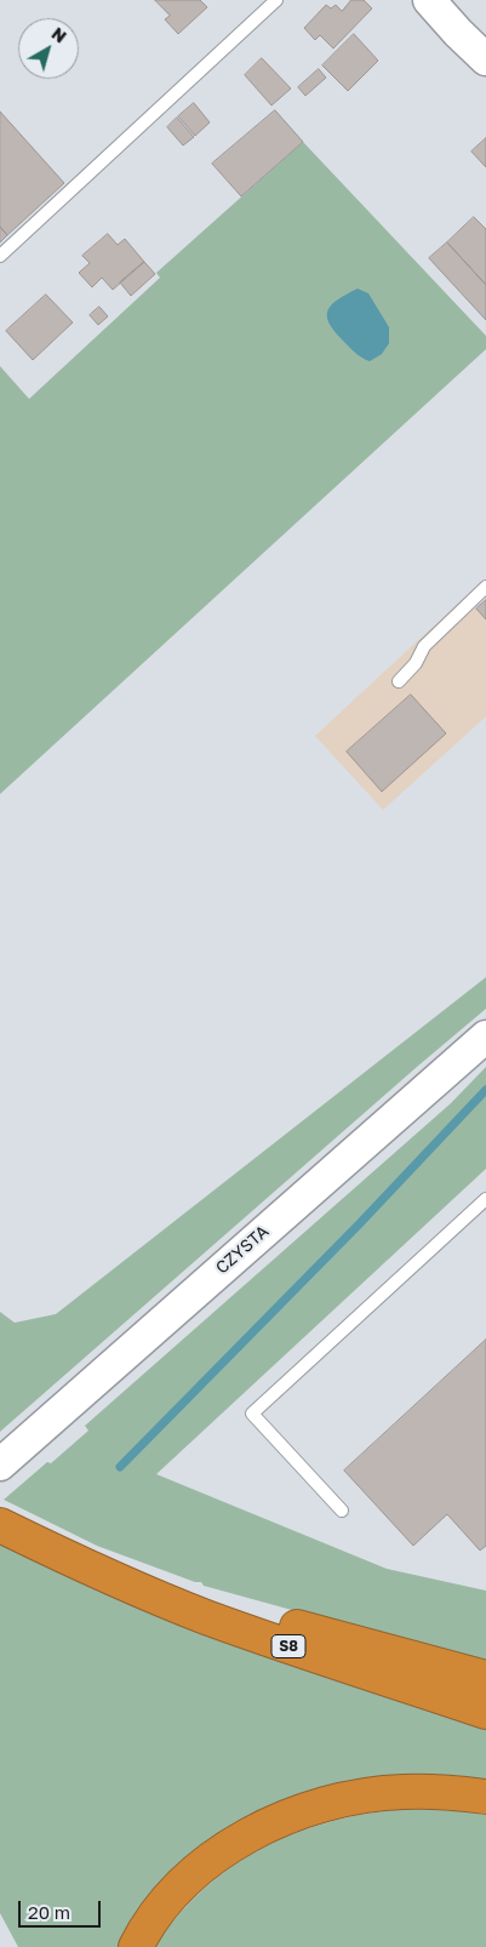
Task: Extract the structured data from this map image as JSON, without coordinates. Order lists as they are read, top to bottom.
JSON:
{
  "streets": {
    "highway": ["S8"],
    "street": ["CZYSTA"]
  },
  "scale_bar": "20 m",
  "north": "top right"
}
